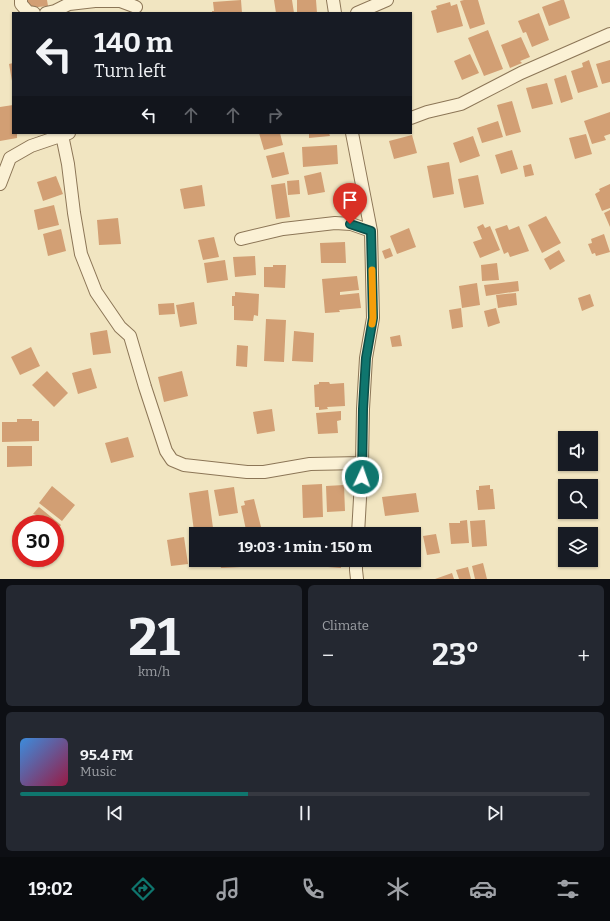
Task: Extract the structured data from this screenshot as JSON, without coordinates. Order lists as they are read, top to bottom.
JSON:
{
  "page": {
    "turn": ["140 m", "Turn left"],
    "limit": "30",
    "trip": "19:03 · 1 min · 150 m",
    "tile": [
      ["21", "km/h"],
      "Climate"
    ],
    "heat": ["−", "23°", "+"],
    "song": ["95.4 FM", "Music"],
    "tabs": "19:02"
  }
}
